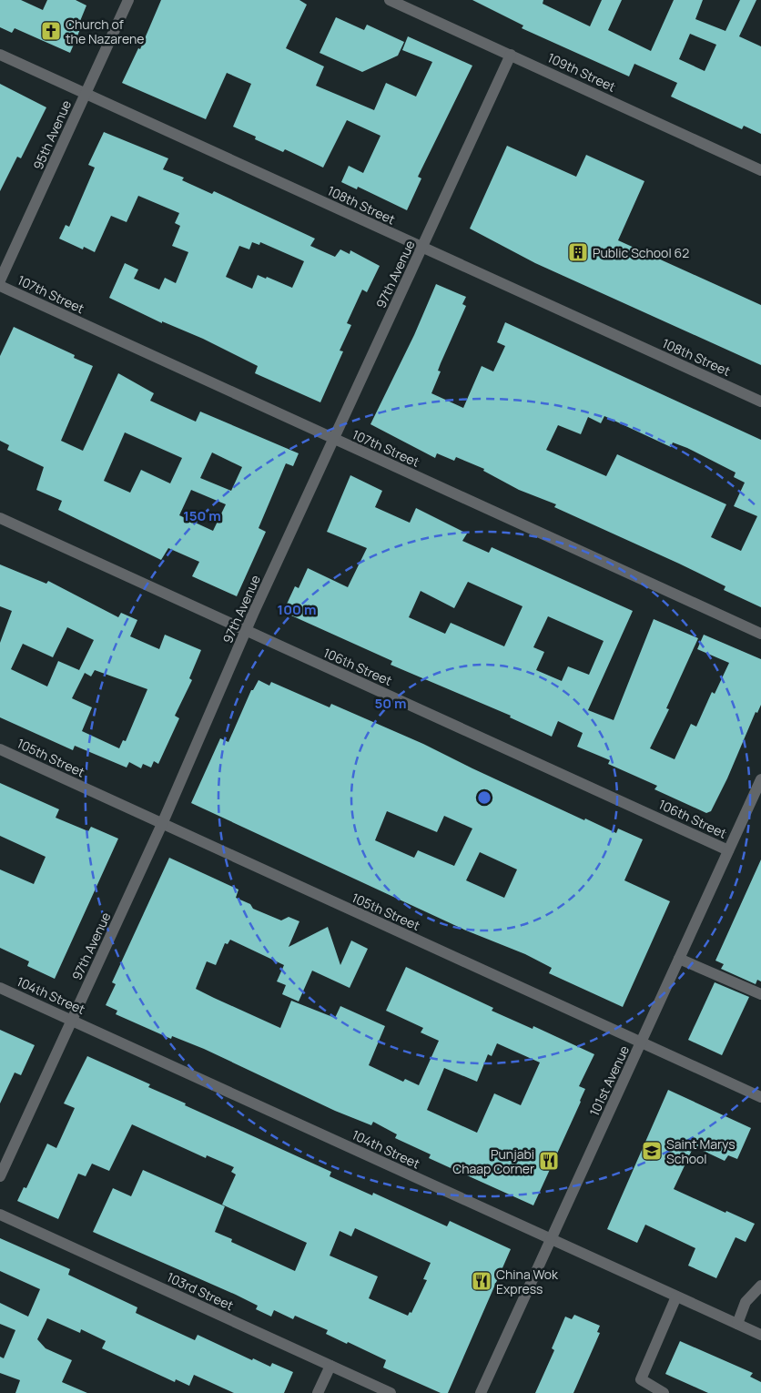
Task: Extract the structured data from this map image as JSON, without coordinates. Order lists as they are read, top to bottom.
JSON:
{
  "streets": {
    "street": [
      "109th Street",
      "95th Avenue",
      "108th Street",
      "97th Avenue",
      "107th Street",
      "106th Street",
      "105th Street",
      "104th Street",
      "101st Avenue",
      "103rd Street"
    ]
  },
  "crossings": [
    ["109th Street", "97th Avenue"],
    ["95th Avenue", "108th Street"],
    ["108th Street", "97th Avenue"],
    ["97th Avenue", "107th Street"],
    ["97th Avenue", "106th Street"],
    ["97th Avenue", "105th Street"],
    ["97th Avenue", "104th Street"],
    ["106th Street", "101st Avenue"],
    ["105th Street", "101st Avenue"],
    ["104th Street", "101st Avenue"]
  ],
  "places": {
    "church": ["Church of the Nazarene"],
    "building": ["Public School 62"],
    "school or university": ["Saint Marys School"],
    "restaurant": ["Punjabi Chaap Corner", "China Wok Express"]
  },
  "rings": ["150 m", "100 m", "50 m"]
}
